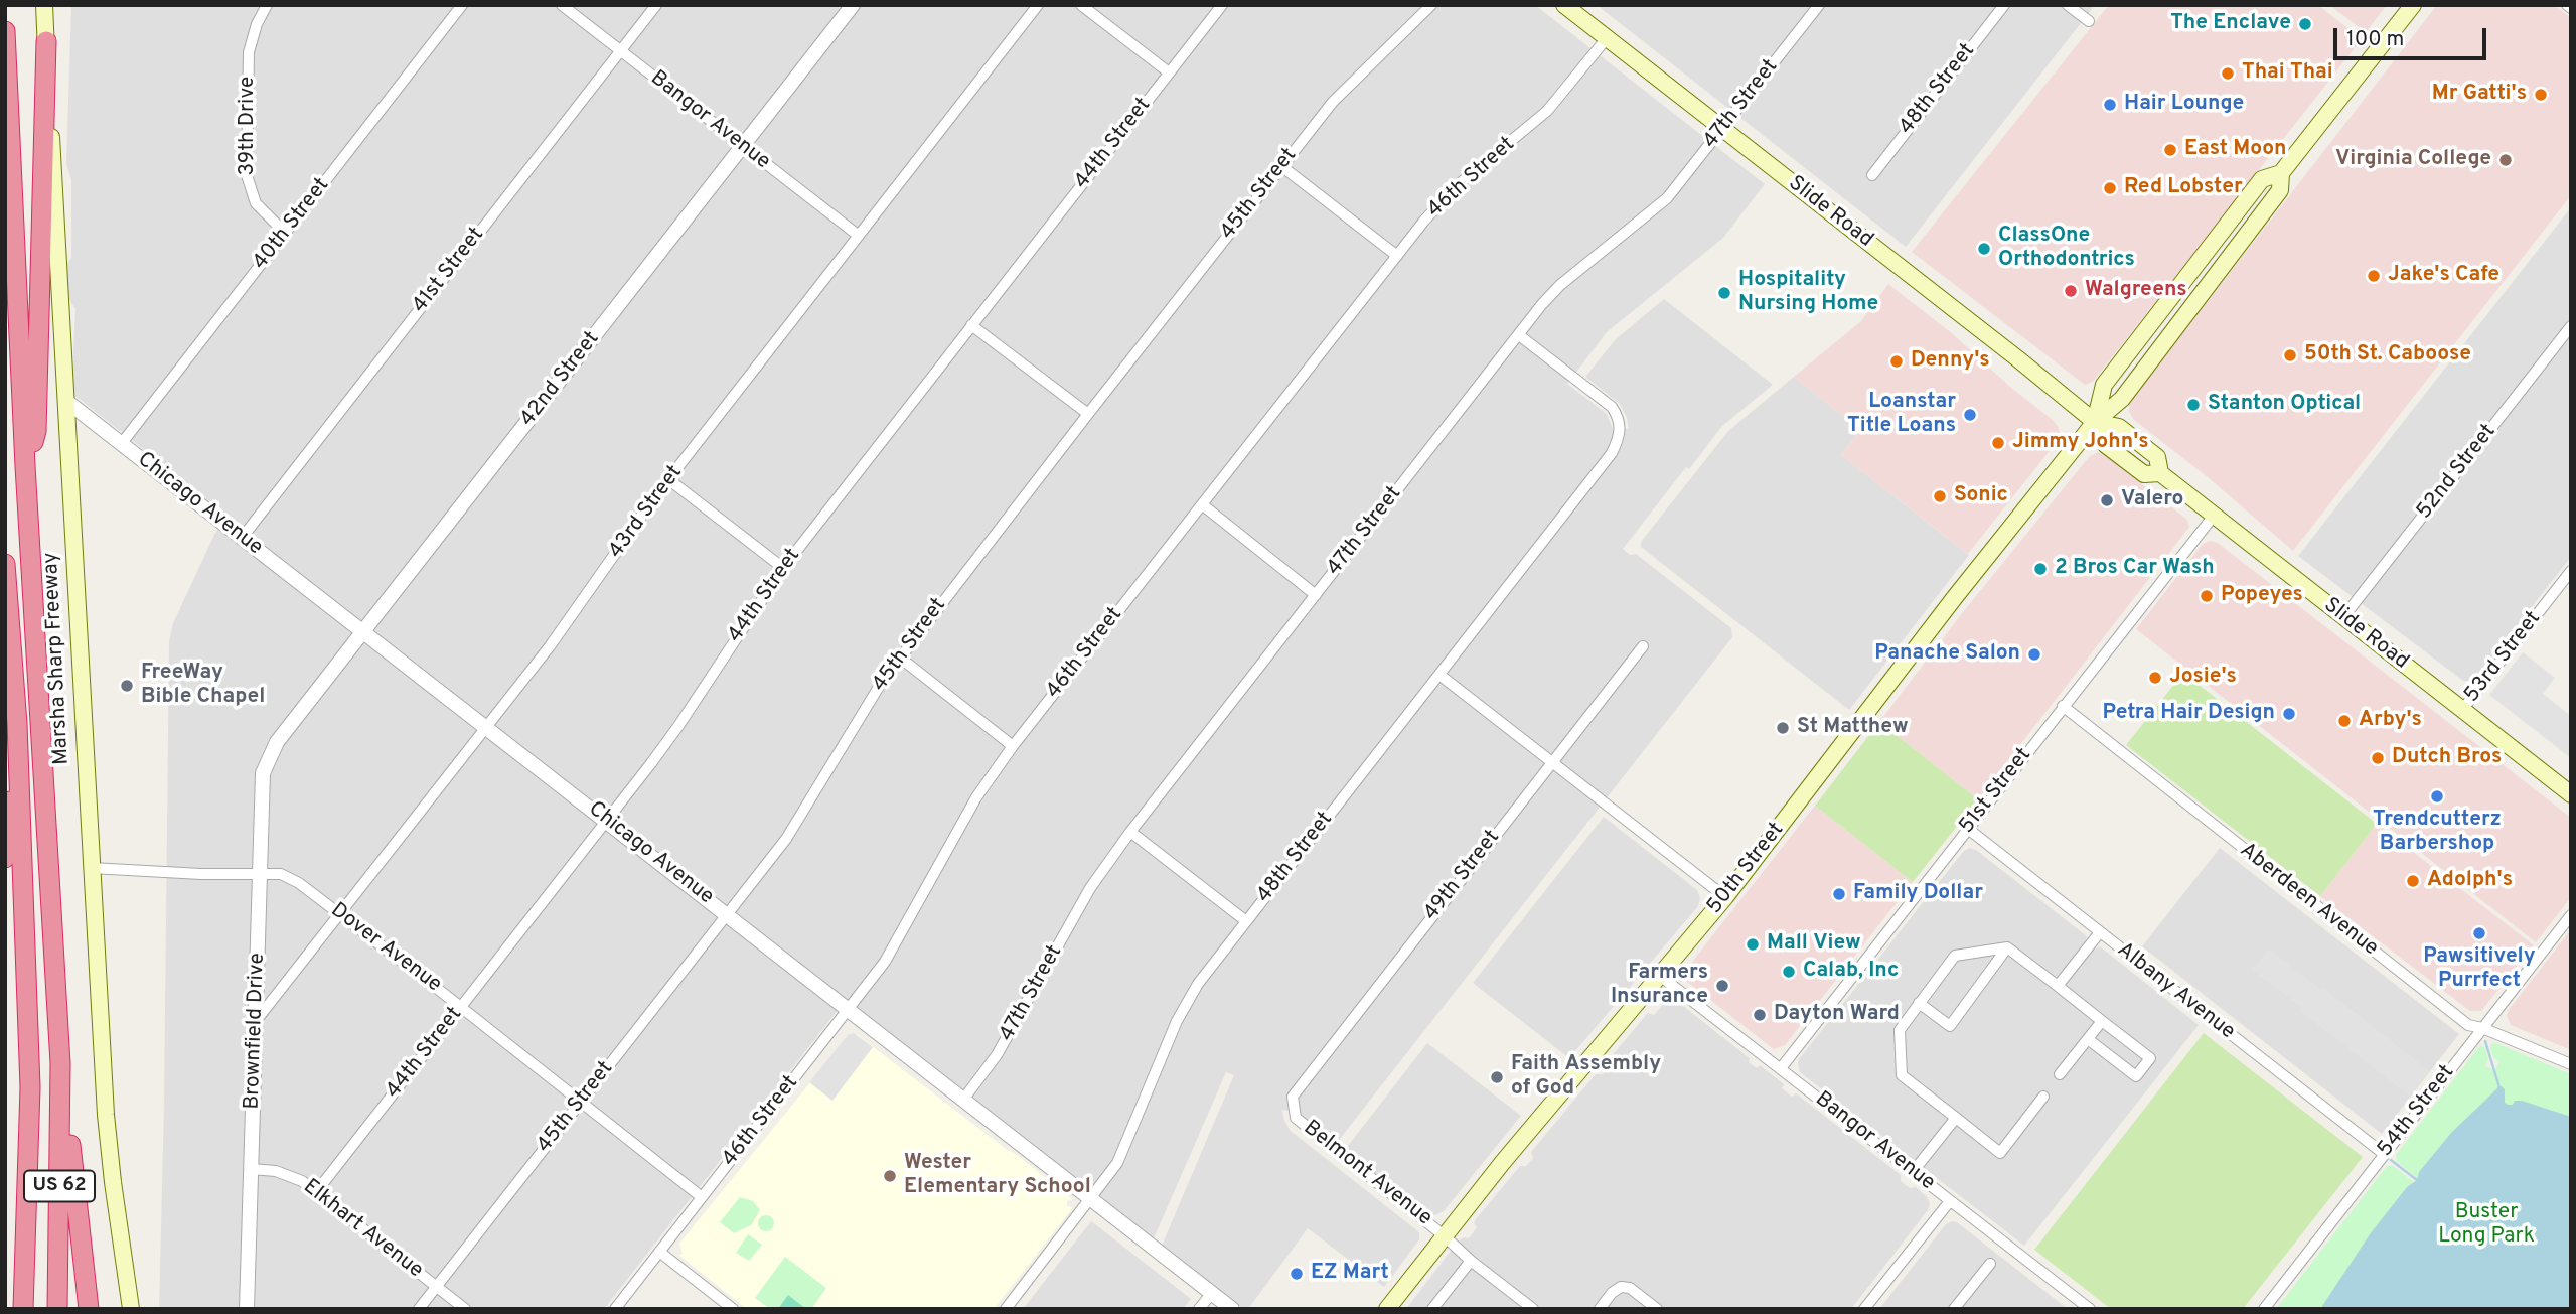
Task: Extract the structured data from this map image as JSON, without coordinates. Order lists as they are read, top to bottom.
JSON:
{
  "streets": {
    "highway": ["Marsha Sharp Freeway", "US 62"],
    "main road": ["Slide Road", "50th Street"],
    "street": [
      "48th Street",
      "47th Street",
      "Bangor Avenue",
      "39th Drive",
      "44th Street",
      "46th Street",
      "45th Street",
      "40th Street",
      "41st Street",
      "42nd Street",
      "52nd Street",
      "Chicago Avenue",
      "43rd Street",
      "53rd Street",
      "51st Street",
      "49th Street",
      "Aberdeen Avenue",
      "Dover Avenue",
      "Albany Avenue",
      "Brownfield Drive",
      "54th Street",
      "Belmont Avenue",
      "Elkhart Avenue"
    ]
  },
  "crossings": [
    ["48th Street", "47th Street"],
    ["48th Street", "Chicago Avenue"],
    ["47th Street", "Slide Road"],
    ["47th Street", "Chicago Avenue"],
    ["Bangor Avenue", "41st Street"],
    ["Bangor Avenue", "42nd Street"],
    ["Bangor Avenue", "43rd Street"],
    ["Bangor Avenue", "51st Street"],
    ["Bangor Avenue", "50th Street"],
    ["39th Drive", "40th Street"],
    ["44th Street", "Chicago Avenue"],
    ["44th Street", "Dover Avenue"],
    ["44th Street", "Elkhart Avenue"],
    ["46th Street", "Slide Road"],
    ["46th Street", "Chicago Avenue"],
    ["46th Street", "Dover Avenue"],
    ["45th Street", "Chicago Avenue"],
    ["45th Street", "Dover Avenue"],
    ["45th Street", "Elkhart Avenue"],
    ["Slide Road", "52nd Street"],
    ["Slide Road", "53rd Street"],
    ["Slide Road", "51st Street"],
    ["Slide Road", "50th Street"],
    ["40th Street", "Chicago Avenue"],
    ["41st Street", "Chicago Avenue"],
    ["42nd Street", "Chicago Avenue"],
    ["42nd Street", "Brownfield Drive"],
    ["Chicago Avenue", "43rd Street"],
    ["Chicago Avenue", "Marsha Sharp Freeway"],
    ["43rd Street", "Dover Avenue"],
    ["43rd Street", "Brownfield Drive"],
    ["Marsha Sharp Freeway", "Dover Avenue"],
    ["51st Street", "Aberdeen Avenue"],
    ["51st Street", "Albany Avenue"],
    ["50th Street", "Belmont Avenue"],
    ["49th Street", "Belmont Avenue"],
    ["Aberdeen Avenue", "54th Street"],
    ["Dover Avenue", "Brownfield Drive"],
    ["Albany Avenue", "54th Street"],
    ["Brownfield Drive", "Elkhart Avenue"]
  ],
  "parks": ["Buster Long Park"],
  "places": [
    "The Enclave",
    "Thai Thai",
    "Mr Gatti's",
    "Hair Lounge",
    "East Moon",
    "Virginia College",
    "Red Lobster",
    "ClassOne Orthodontrics",
    "Jake's Cafe",
    "Walgreens",
    "Hospitality Nursing Home",
    "50th St. Caboose",
    "Denny's",
    "Stanton Optical",
    "Loanstar Title Loans",
    "Jimmy John's",
    "Sonic",
    "Valero",
    "2 Bros Car Wash",
    "Popeyes",
    "Panache Salon",
    "Josie's",
    "FreeWay Bible Chapel",
    "Petra Hair Design",
    "Arby's",
    "St Matthew",
    "Dutch Bros",
    "Trendcutterz Barbershop",
    "Adolph's",
    "Family Dollar",
    "Pawsitively Purrfect",
    "Mall View",
    "Calab, Inc",
    "Farmers Insurance",
    "Dayton Ward",
    "Faith Assembly of God",
    "Wester Elementary School",
    "EZ Mart"
  ],
  "scale_bar": "100 m"
}
